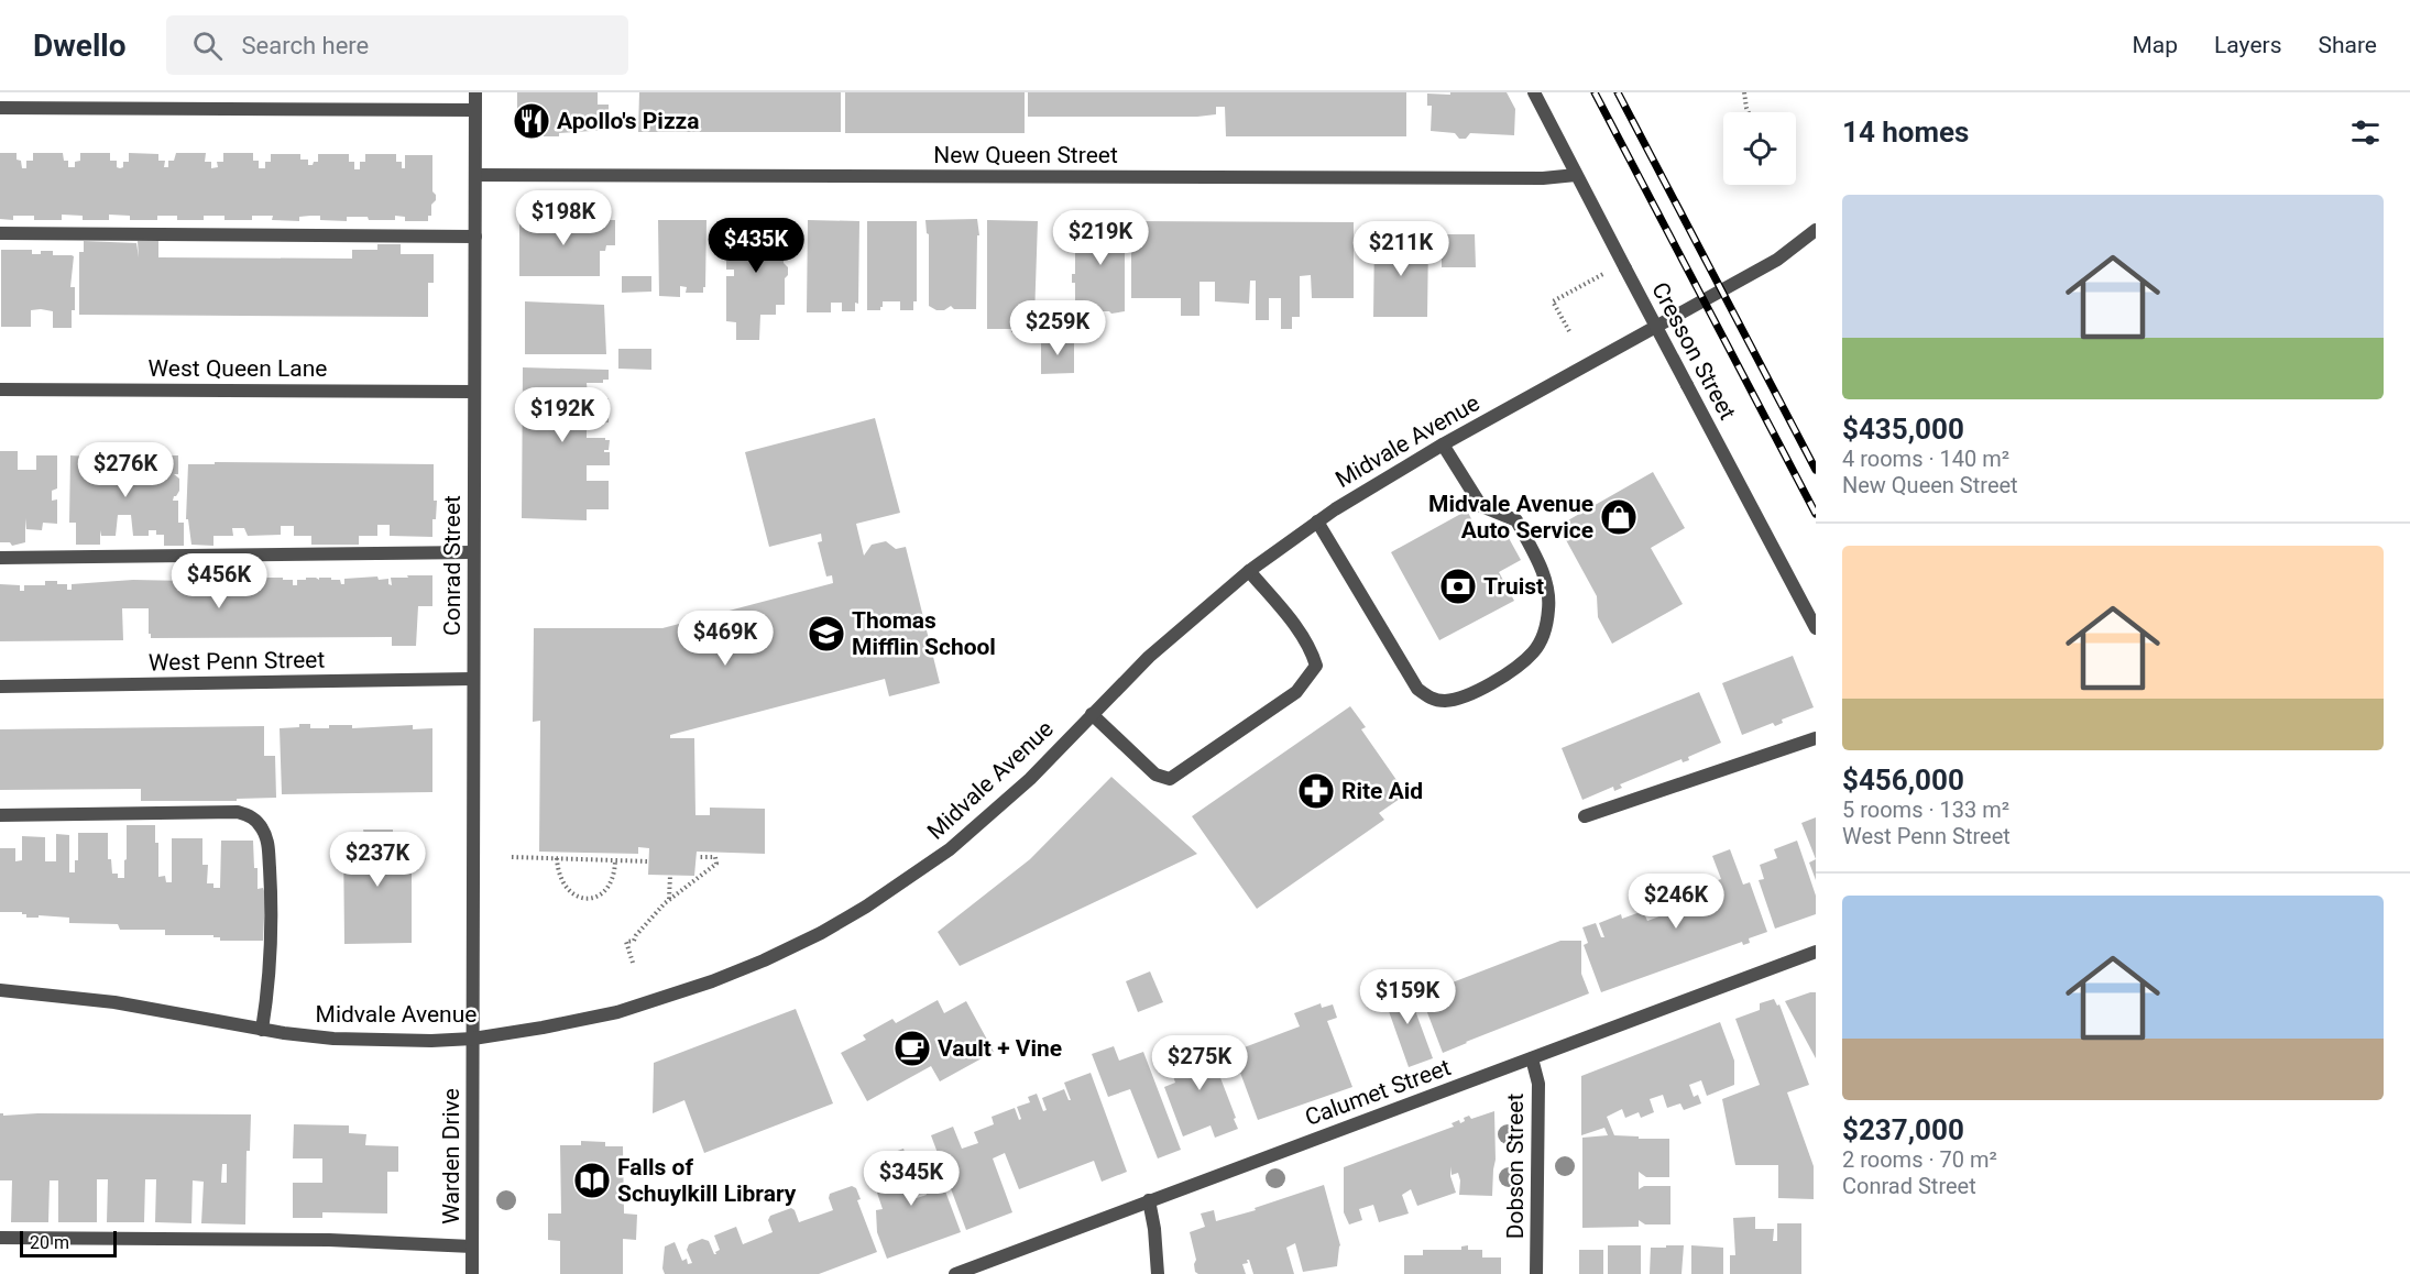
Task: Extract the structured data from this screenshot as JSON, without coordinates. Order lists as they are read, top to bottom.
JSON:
{
  "streets": {
    "street": [
      "New Queen Street",
      "Cresson Street",
      "West Queen Lane",
      "Midvale Avenue",
      "Conrad Street",
      "West Penn Street",
      "Calumet Street",
      "Warden Drive",
      "Dobson Street"
    ]
  },
  "crossings": [
    ["New Queen Street", "Cresson Street"],
    ["New Queen Street", "Conrad Street"],
    ["West Queen Lane", "Conrad Street"],
    ["Midvale Avenue", "Conrad Street"],
    ["Midvale Avenue", "Warden Drive"],
    ["Conrad Street", "West Penn Street"],
    ["Conrad Street", "Warden Drive"],
    ["Calumet Street", "Dobson Street"]
  ],
  "places": {
    "restaurant": ["Apollo's Pizza"],
    "shop": ["Midvale Avenue Auto Service"],
    "bank": ["Truist"],
    "school or university": ["Thomas Mifflin School"],
    "pharmacy": ["Rite Aid"],
    "cafe": ["Vault + Vine"],
    "library": ["Falls of Schuylkill Library"]
  },
  "scale_bar": "20 m",
  "page": {
    "header": "Dwello",
    "search": "Search here",
    "nav": ["Map", "Layers", "Share"],
    "heading": "14 homes",
    "list": [
      {
        "name": "$435,000",
        "note": "4 rooms · 140 m² · New Queen Street"
      },
      {
        "name": "$456,000",
        "note": "5 rooms · 133 m² · West Penn Street"
      },
      {
        "name": "$237,000",
        "note": "2 rooms · 70 m² · Conrad Street"
      }
    ],
    "price": [
      "$198K",
      "$219K",
      "$435K",
      "$211K",
      "$259K",
      "$192K",
      "$276K",
      "$456K",
      "$469K",
      "$237K",
      "$246K",
      "$159K",
      "$275K",
      "$345K"
    ],
    "scale": "20 m"
  }
}
